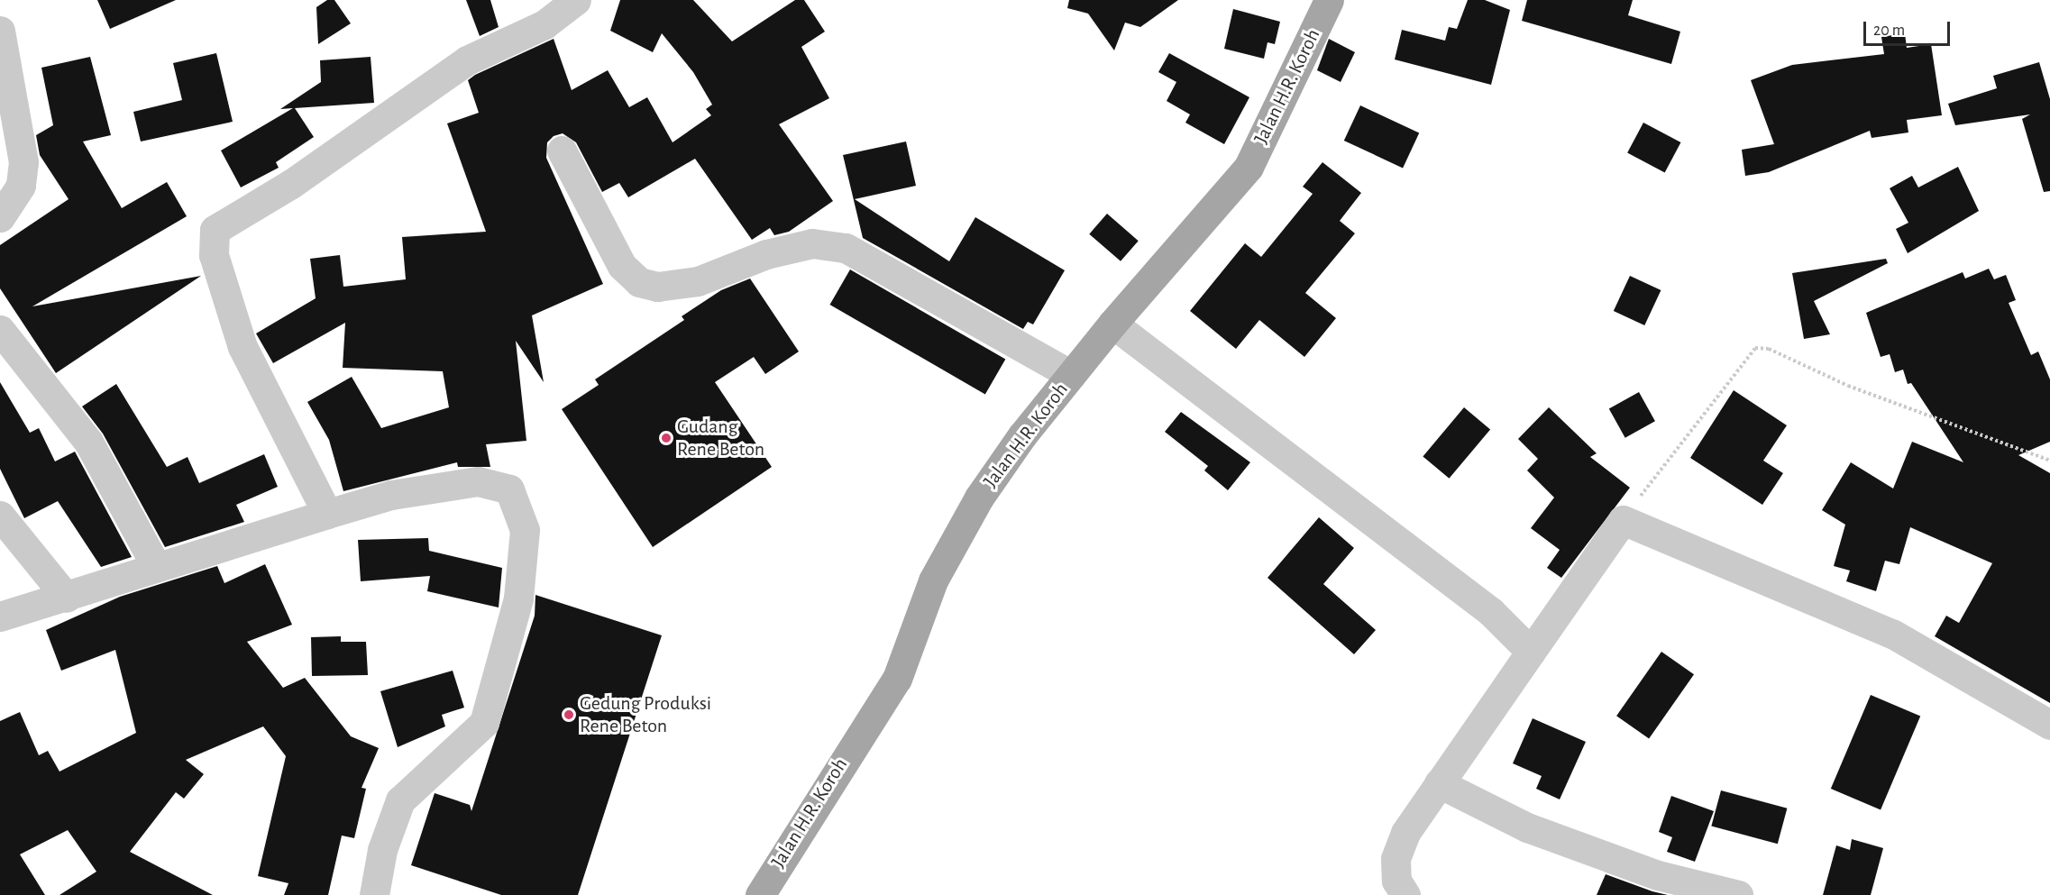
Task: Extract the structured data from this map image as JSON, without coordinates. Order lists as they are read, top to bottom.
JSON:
{
  "streets": {
    "main road": ["Jalan H.R. Koroh"]
  },
  "places": ["Gudang Rene Beton", "Gedung Produksi Rene Beton"],
  "scale_bar": "20 m"
}
